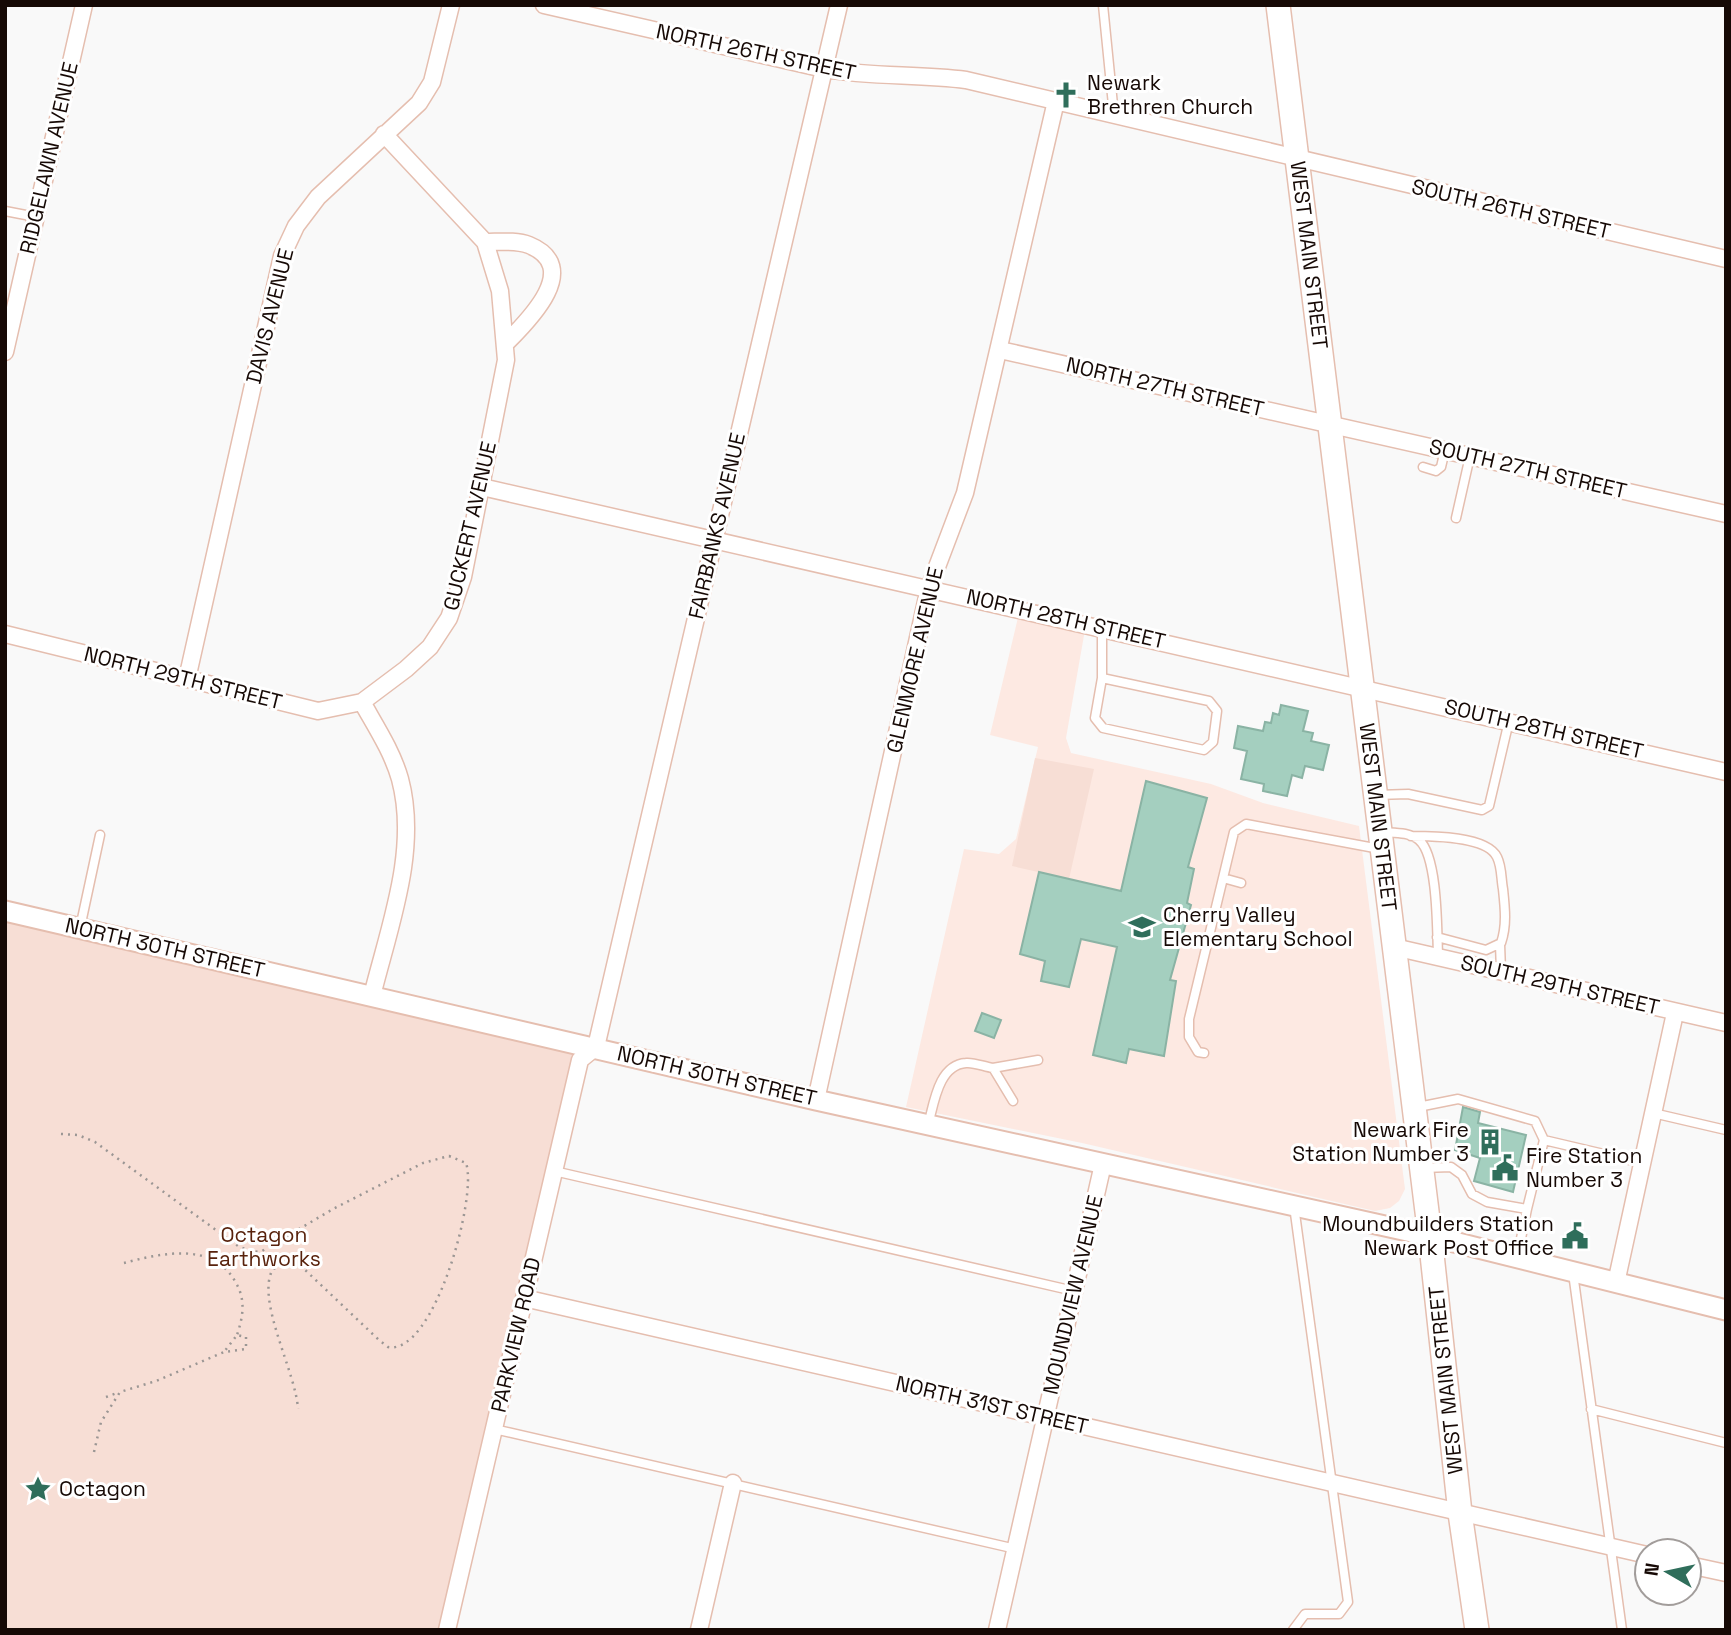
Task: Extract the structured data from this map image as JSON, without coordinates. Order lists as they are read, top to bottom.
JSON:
{
  "streets": {
    "main road": ["WEST MAIN STREET"],
    "street": [
      "NORTH 26TH STREET",
      "RIDGELAWN AVENUE",
      "SOUTH 26TH STREET",
      "DAVIS AVENUE",
      "NORTH 27TH STREET",
      "SOUTH 27TH STREET",
      "GUCKERT AVENUE",
      "FAIRBANKS AVENUE",
      "NORTH 28TH STREET",
      "GLENMORE AVENUE",
      "NORTH 29TH STREET",
      "SOUTH 28TH STREET",
      "NORTH 30TH STREET",
      "SOUTH 29TH STREET",
      "MOUNDVIEW AVENUE",
      "PARKVIEW ROAD",
      "NORTH 31ST STREET"
    ]
  },
  "crossings": [
    ["NORTH 26TH STREET", "SOUTH 26TH STREET"],
    ["NORTH 26TH STREET", "WEST MAIN STREET"],
    ["NORTH 26TH STREET", "FAIRBANKS AVENUE"],
    ["NORTH 26TH STREET", "GLENMORE AVENUE"],
    ["SOUTH 26TH STREET", "WEST MAIN STREET"],
    ["WEST MAIN STREET", "NORTH 27TH STREET"],
    ["WEST MAIN STREET", "SOUTH 27TH STREET"],
    ["WEST MAIN STREET", "NORTH 28TH STREET"],
    ["WEST MAIN STREET", "SOUTH 28TH STREET"],
    ["WEST MAIN STREET", "NORTH 30TH STREET"],
    ["WEST MAIN STREET", "SOUTH 29TH STREET"],
    ["WEST MAIN STREET", "NORTH 31ST STREET"],
    ["DAVIS AVENUE", "GUCKERT AVENUE"],
    ["DAVIS AVENUE", "NORTH 29TH STREET"],
    ["NORTH 27TH STREET", "SOUTH 27TH STREET"],
    ["NORTH 27TH STREET", "GLENMORE AVENUE"],
    ["GUCKERT AVENUE", "NORTH 28TH STREET"],
    ["GUCKERT AVENUE", "NORTH 29TH STREET"],
    ["FAIRBANKS AVENUE", "NORTH 28TH STREET"],
    ["FAIRBANKS AVENUE", "NORTH 30TH STREET"],
    ["FAIRBANKS AVENUE", "PARKVIEW ROAD"],
    ["NORTH 28TH STREET", "GLENMORE AVENUE"],
    ["NORTH 28TH STREET", "SOUTH 28TH STREET"],
    ["GLENMORE AVENUE", "NORTH 30TH STREET"],
    ["NORTH 30TH STREET", "MOUNDVIEW AVENUE"],
    ["NORTH 30TH STREET", "PARKVIEW ROAD"],
    ["MOUNDVIEW AVENUE", "NORTH 31ST STREET"],
    ["PARKVIEW ROAD", "NORTH 31ST STREET"]
  ],
  "parks": ["Octagon Earthworks"],
  "places": {
    "church": ["Newark Brethren Church"],
    "school or university": ["Cherry Valley Elementary School"],
    "building": ["Newark Fire Station Number 3"],
    "public building": ["Fire Station Number 3", "Moundbuilders Station Newark Post Office"],
    "place": ["Octagon"]
  },
  "north": "left"
}
